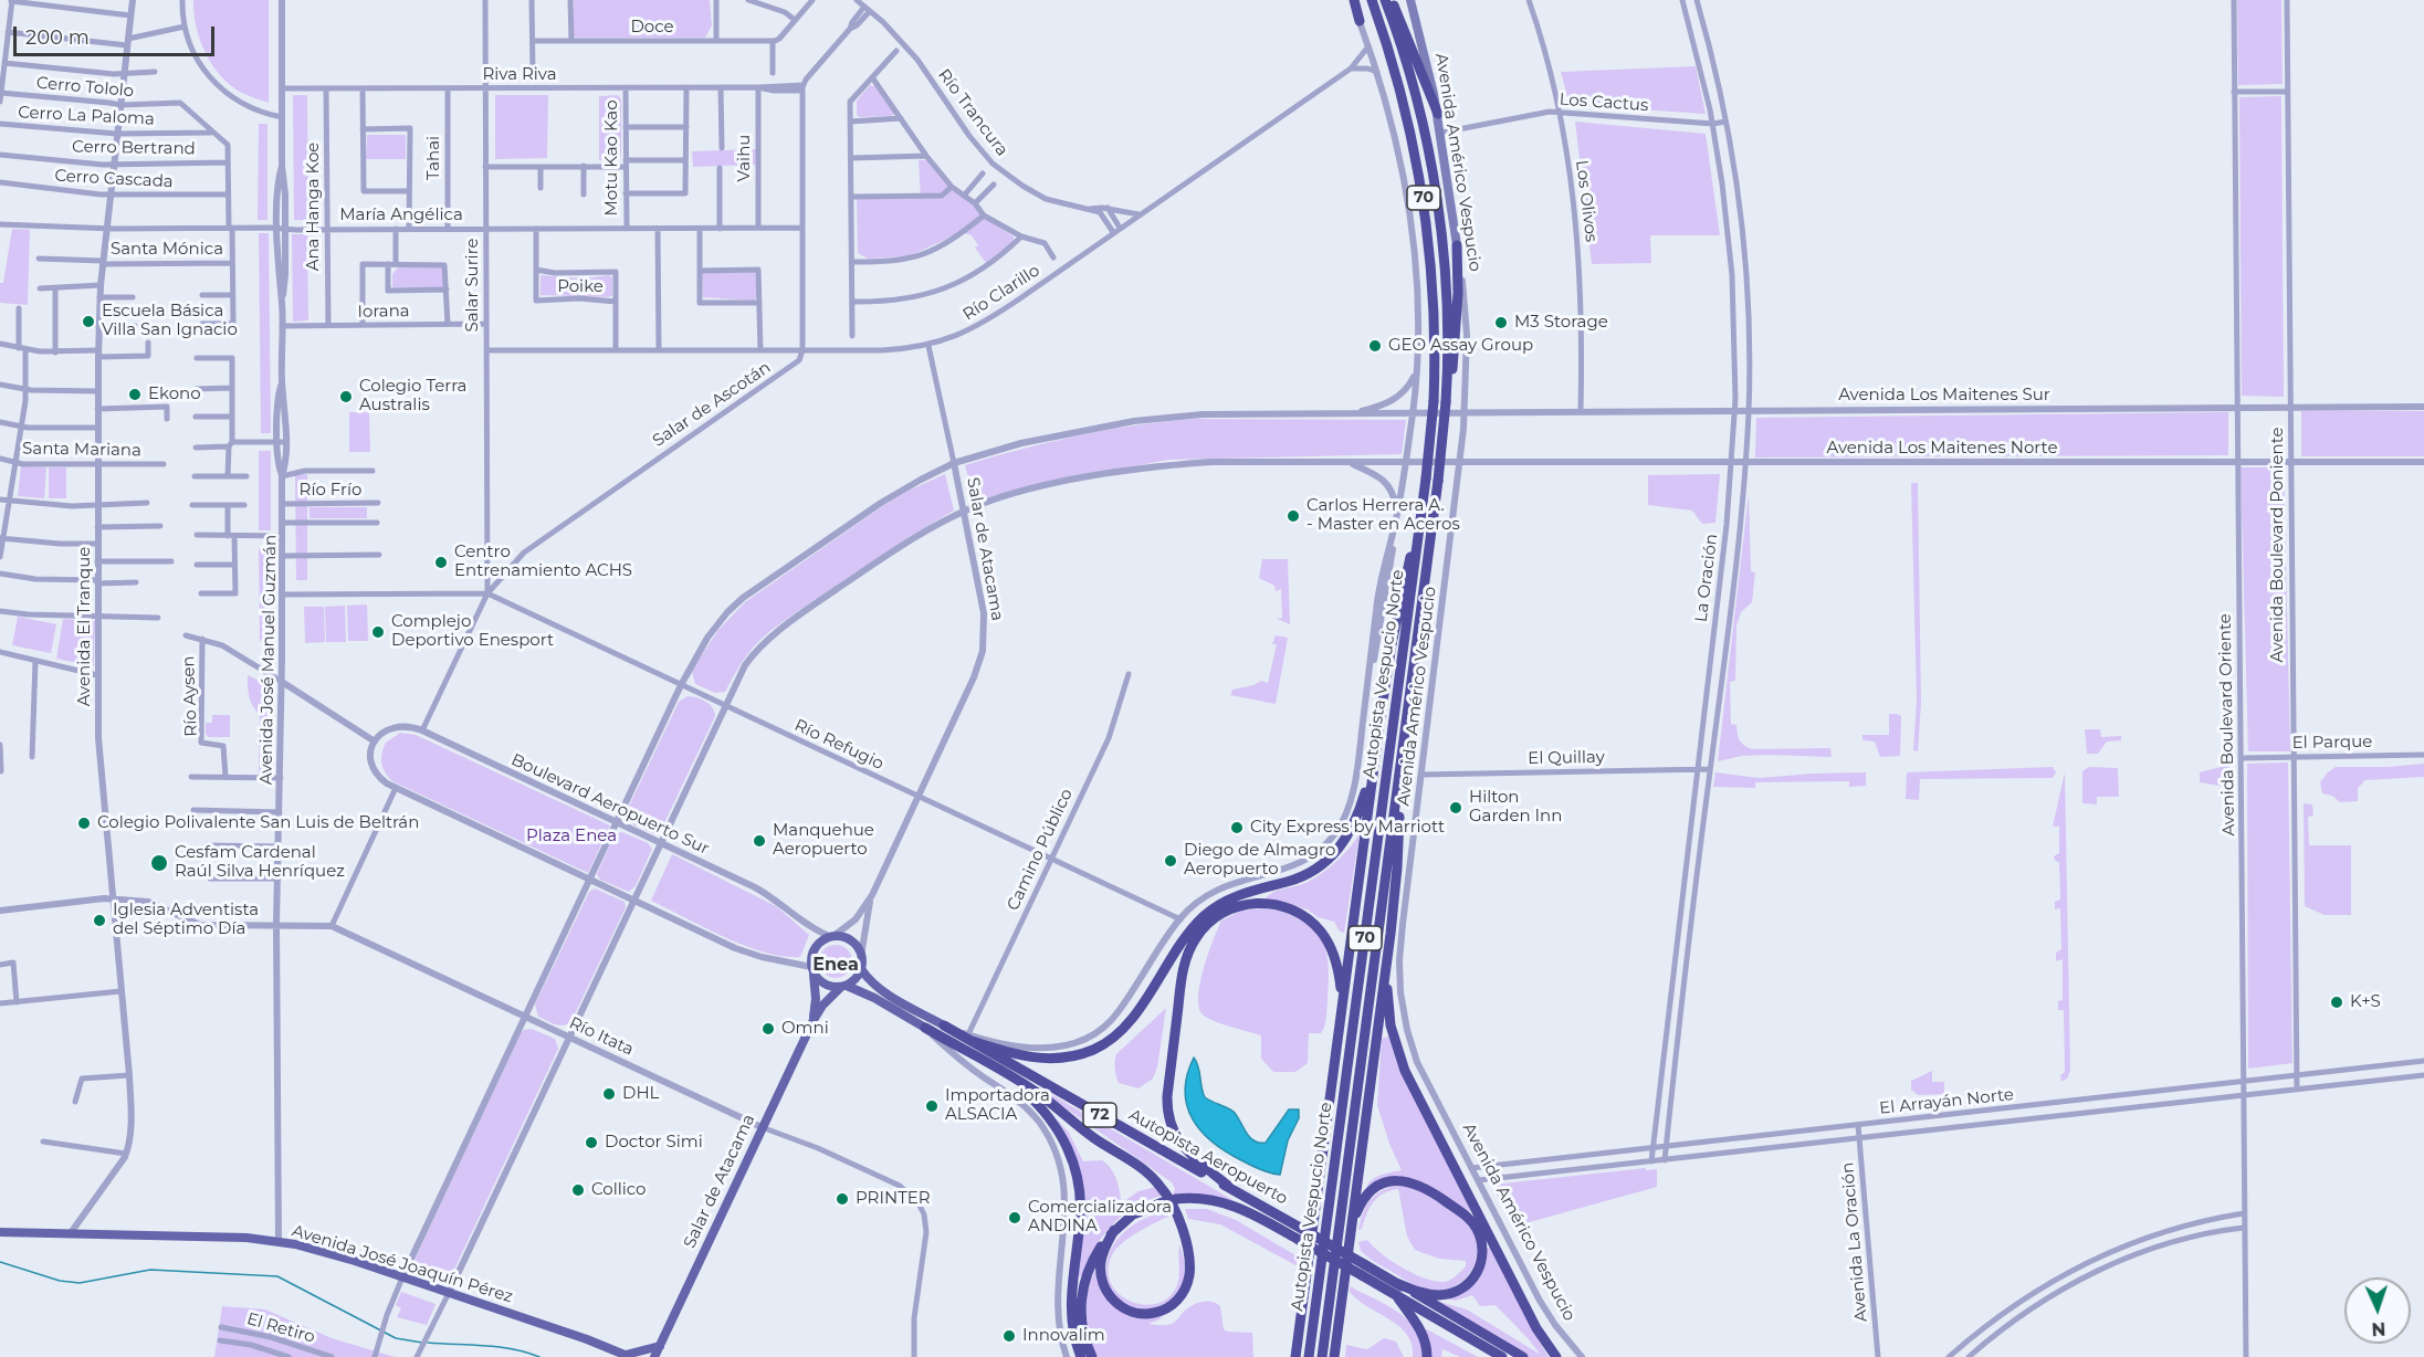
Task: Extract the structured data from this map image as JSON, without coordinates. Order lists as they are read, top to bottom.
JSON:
{
  "streets": {
    "highway": [
      "70",
      "Autopista Vespucio Norte",
      "72",
      "Autopista Aeropuerto"
    ],
    "main road": ["Avenida Américo Vespucio", "Salar de Atacama", "Avenida José Joaquín Pérez"],
    "street": [
      "Doce",
      "Riva Riva",
      "Cerro Tololo",
      "Los Cactus",
      "Río Trancura",
      "Cerro La Paloma",
      "Cerro Bertrand",
      "Tahai",
      "Motu Kao Kao",
      "Vaihu",
      "Cerro Cascada",
      "Los Olivos",
      "Ana Hanga Koe",
      "María Angélica",
      "Santa Mónica",
      "Salar Surire",
      "Poike",
      "Río Clarillo",
      "Iorana",
      "Avenida Los Maitenes Sur",
      "Salar de Ascotán",
      "Avenida Los Maitenes Norte",
      "Santa Mariana",
      "Río Frío",
      "Avenida Boulevard Poniente",
      "La Oración",
      "Avenida El Tranque",
      "Avenida José Manuel Guzmán",
      "Río Aysen",
      "Avenida Boulevard Oriente",
      "El Parque",
      "Río Refugio",
      "El Quillay",
      "Boulevard Aeropuerto Sur",
      "Camino Público",
      "Río Itata",
      "El Arrayán Norte",
      "Avenida La Oración",
      "El Retiro"
    ]
  },
  "crossings": [
    ["Riva Riva", "Tahai"],
    ["Riva Riva", "Motu Kao Kao"],
    ["Riva Riva", "Vaihu"],
    ["Riva Riva", "Ana Hanga Koe"],
    ["Riva Riva", "Salar Surire"],
    ["Riva Riva", "Avenida José Manuel Guzmán"],
    ["Cerro Tololo", "Cerro La Paloma"],
    ["Cerro Tololo", "Cerro Bertrand"],
    ["Cerro Tololo", "Cerro Cascada"],
    ["Cerro Tololo", "María Angélica"],
    ["Cerro Tololo", "Santa Mónica"],
    ["Cerro Tololo", "Avenida El Tranque"],
    ["Los Cactus", "Avenida Américo Vespucio"],
    ["Los Cactus", "Los Olivos"],
    ["Los Cactus", "La Oración"],
    ["Río Trancura", "Río Clarillo"],
    ["Cerro La Paloma", "Avenida El Tranque"],
    ["Cerro Bertrand", "Avenida El Tranque"],
    ["Tahai", "María Angélica"],
    ["Motu Kao Kao", "María Angélica"],
    ["Vaihu", "María Angélica"],
    ["Avenida Américo Vespucio", "Avenida Los Maitenes Sur"],
    ["Avenida Américo Vespucio", "Avenida Los Maitenes Norte"],
    ["Avenida Américo Vespucio", "El Quillay"],
    ["Avenida Américo Vespucio", "El Arrayán Norte"],
    ["Cerro Cascada", "Avenida El Tranque"],
    ["Los Olivos", "Avenida Los Maitenes Sur"],
    ["Ana Hanga Koe", "María Angélica"],
    ["Ana Hanga Koe", "Iorana"],
    ["María Angélica", "Salar Surire"],
    ["María Angélica", "Poike"],
    ["María Angélica", "Avenida El Tranque"],
    ["María Angélica", "Avenida José Manuel Guzmán"],
    ["Santa Mónica", "Avenida El Tranque"],
    ["Salar Surire", "Río Clarillo"],
    ["Salar Surire", "Iorana"],
    ["Salar Surire", "Salar de Ascotán"],
    ["Salar Surire", "Río Refugio"],
    ["Poike", "Río Clarillo"],
    ["Río Clarillo", "Salar de Ascotán"],
    ["Río Clarillo", "Salar de Atacama"],
    ["Iorana", "Avenida José Manuel Guzmán"],
    ["Avenida Los Maitenes Sur", "Avenida Boulevard Poniente"],
    ["Avenida Los Maitenes Sur", "Salar de Atacama"],
    ["Avenida Los Maitenes Sur", "La Oración"],
    ["Avenida Los Maitenes Sur", "Avenida Boulevard Oriente"],
    ["Avenida Los Maitenes Sur", "Río Refugio"],
    ["Avenida Los Maitenes Sur", "Boulevard Aeropuerto Sur"],
    ["Avenida Los Maitenes Sur", "Río Itata"],
    ["Avenida Los Maitenes Sur", "Avenida José Joaquín Pérez"],
    ["Salar de Ascotán", "Río Refugio"],
    ["Salar de Ascotán", "Boulevard Aeropuerto Sur"],
    ["Avenida Los Maitenes Norte", "Avenida Boulevard Poniente"],
    ["Avenida Los Maitenes Norte", "Salar de Atacama"],
    ["Avenida Los Maitenes Norte", "La Oración"],
    ["Avenida Los Maitenes Norte", "Avenida Boulevard Oriente"],
    ["Avenida Los Maitenes Norte", "Río Refugio"],
    ["Avenida Los Maitenes Norte", "Boulevard Aeropuerto Sur"],
    ["Avenida Los Maitenes Norte", "Río Itata"],
    ["Avenida Los Maitenes Norte", "Avenida José Joaquín Pérez"],
    ["Santa Mariana", "Avenida El Tranque"],
    ["Río Frío", "Avenida José Manuel Guzmán"],
    ["Avenida Boulevard Poniente", "El Parque"],
    ["Avenida Boulevard Poniente", "El Arrayán Norte"],
    ["Salar de Atacama", "Río Refugio"],
    ["Salar de Atacama", "Boulevard Aeropuerto Sur"],
    ["Salar de Atacama", "Río Itata"],
    ["La Oración", "El Quillay"],
    ["La Oración", "El Arrayán Norte"],
    ["Avenida El Tranque", "Río Itata"],
    ["Avenida El Tranque", "Avenida José Joaquín Pérez"],
    ["Avenida José Manuel Guzmán", "Río Itata"],
    ["Avenida José Manuel Guzmán", "Avenida José Joaquín Pérez"],
    ["Avenida Boulevard Oriente", "El Parque"],
    ["Avenida Boulevard Oriente", "El Arrayán Norte"],
    ["Río Refugio", "Camino Público"],
    ["Camino Público", "Autopista Aeropuerto"],
    ["El Arrayán Norte", "Avenida La Oración"]
  ],
  "districts": ["Enea"],
  "parks": ["Plaza Enea"],
  "places": [
    "Escuela Básica Villa San Ignacio",
    "M3 Storage",
    "GEO Assay Group",
    "Ekono",
    "Colegio Terra Australis",
    "Carlos Herrera A. - Master en Aceros",
    "Centro Entrenamiento ACHS",
    "Complejo Deportivo Enesport",
    "Hilton Garden Inn",
    "Colegio Polivalente San Luis de Beltrán",
    "City Express by Marriott",
    "Manquehue Aeropuerto",
    "Diego de Almagro Aeropuerto",
    "Cesfam Cardenal Raúl Silva Henríquez",
    "Iglesia Adventista del Séptimo Día",
    "K+S",
    "Omni",
    "DHL",
    "Importadora ALSACIA",
    "Doctor Simi",
    "Collico",
    "PRINTER",
    "Comercializadora ANDINA",
    "Innovalim"
  ],
  "scale_bar": "200 m",
  "north": "bottom"
}
